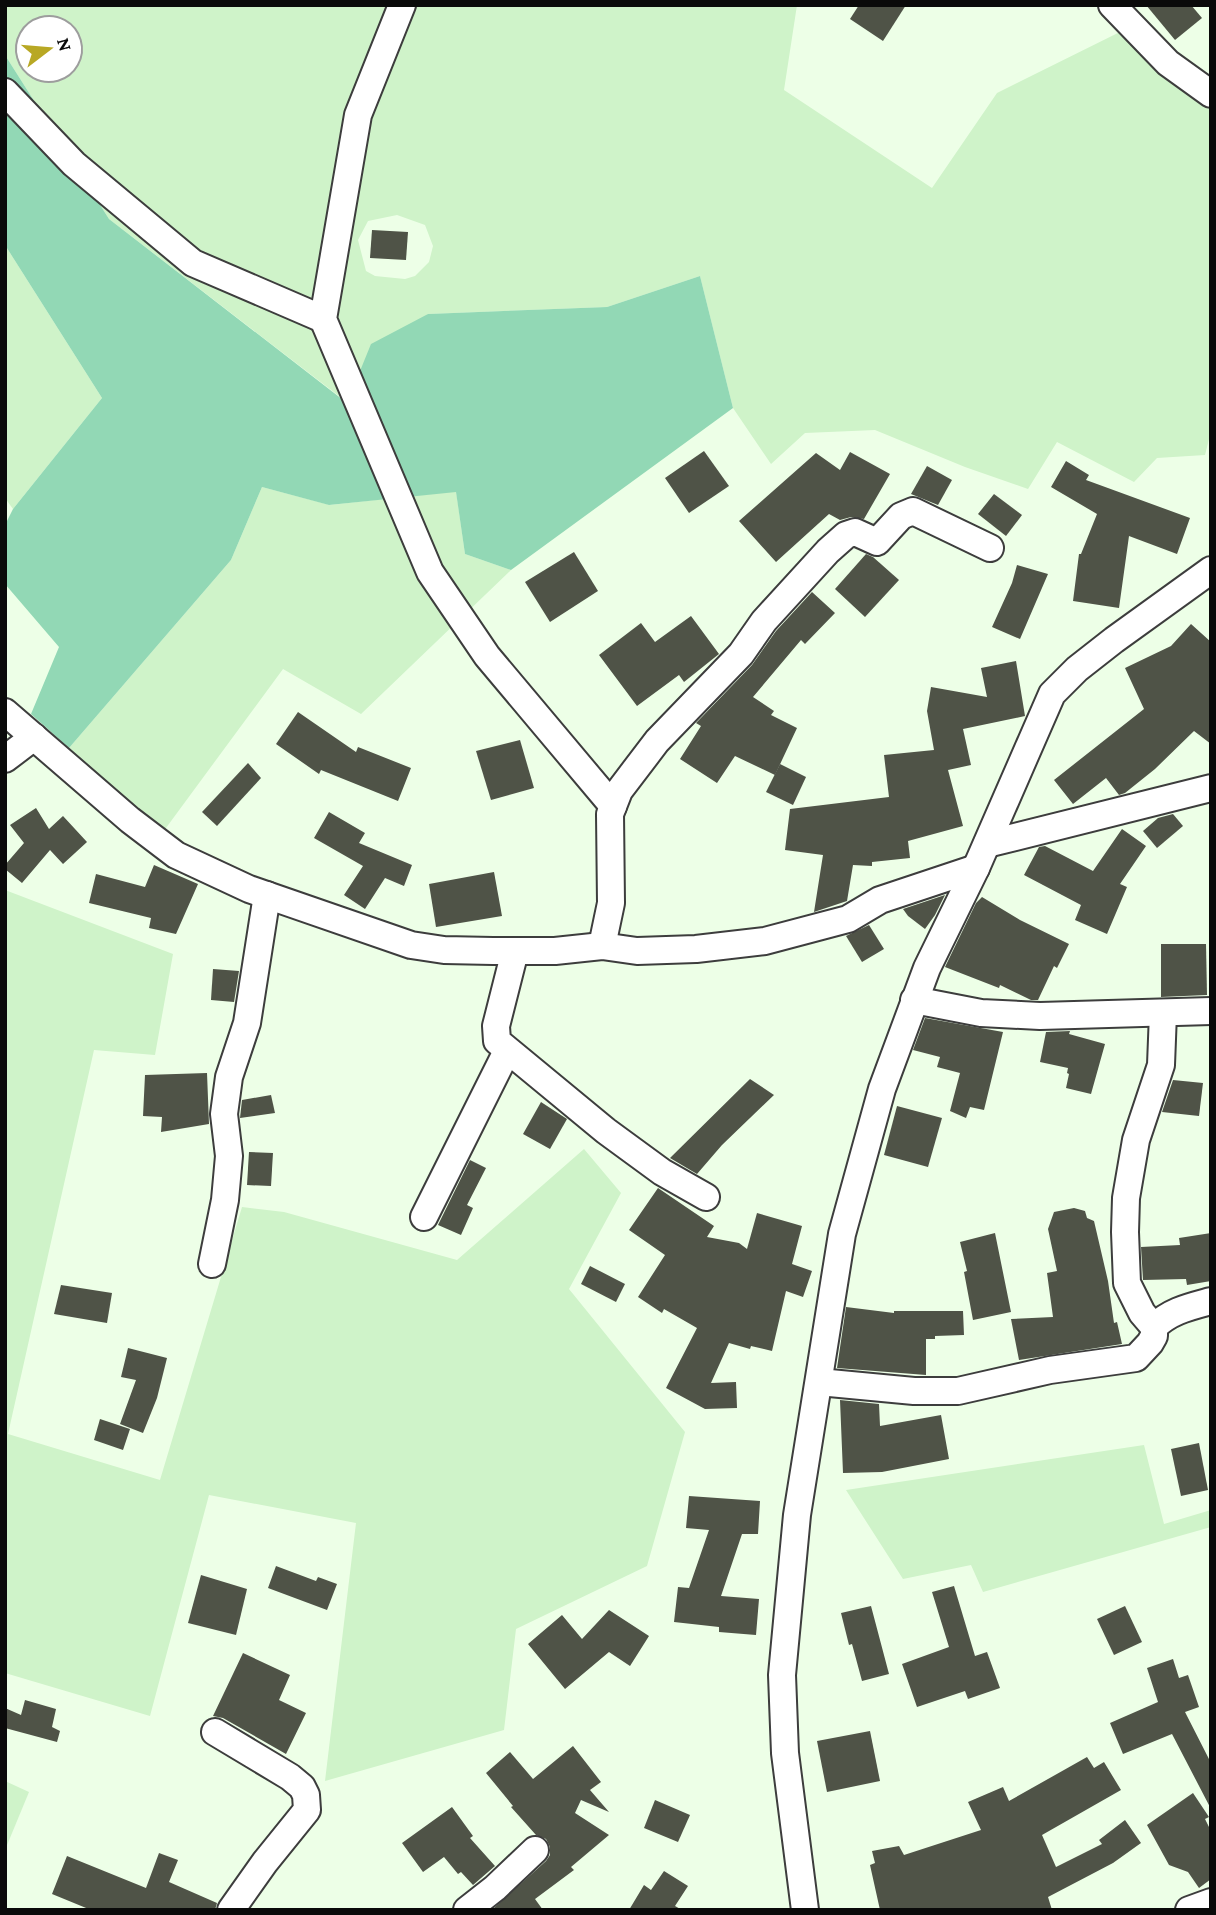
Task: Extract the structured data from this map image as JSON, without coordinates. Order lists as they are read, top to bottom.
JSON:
{
  "north": "right"
}
